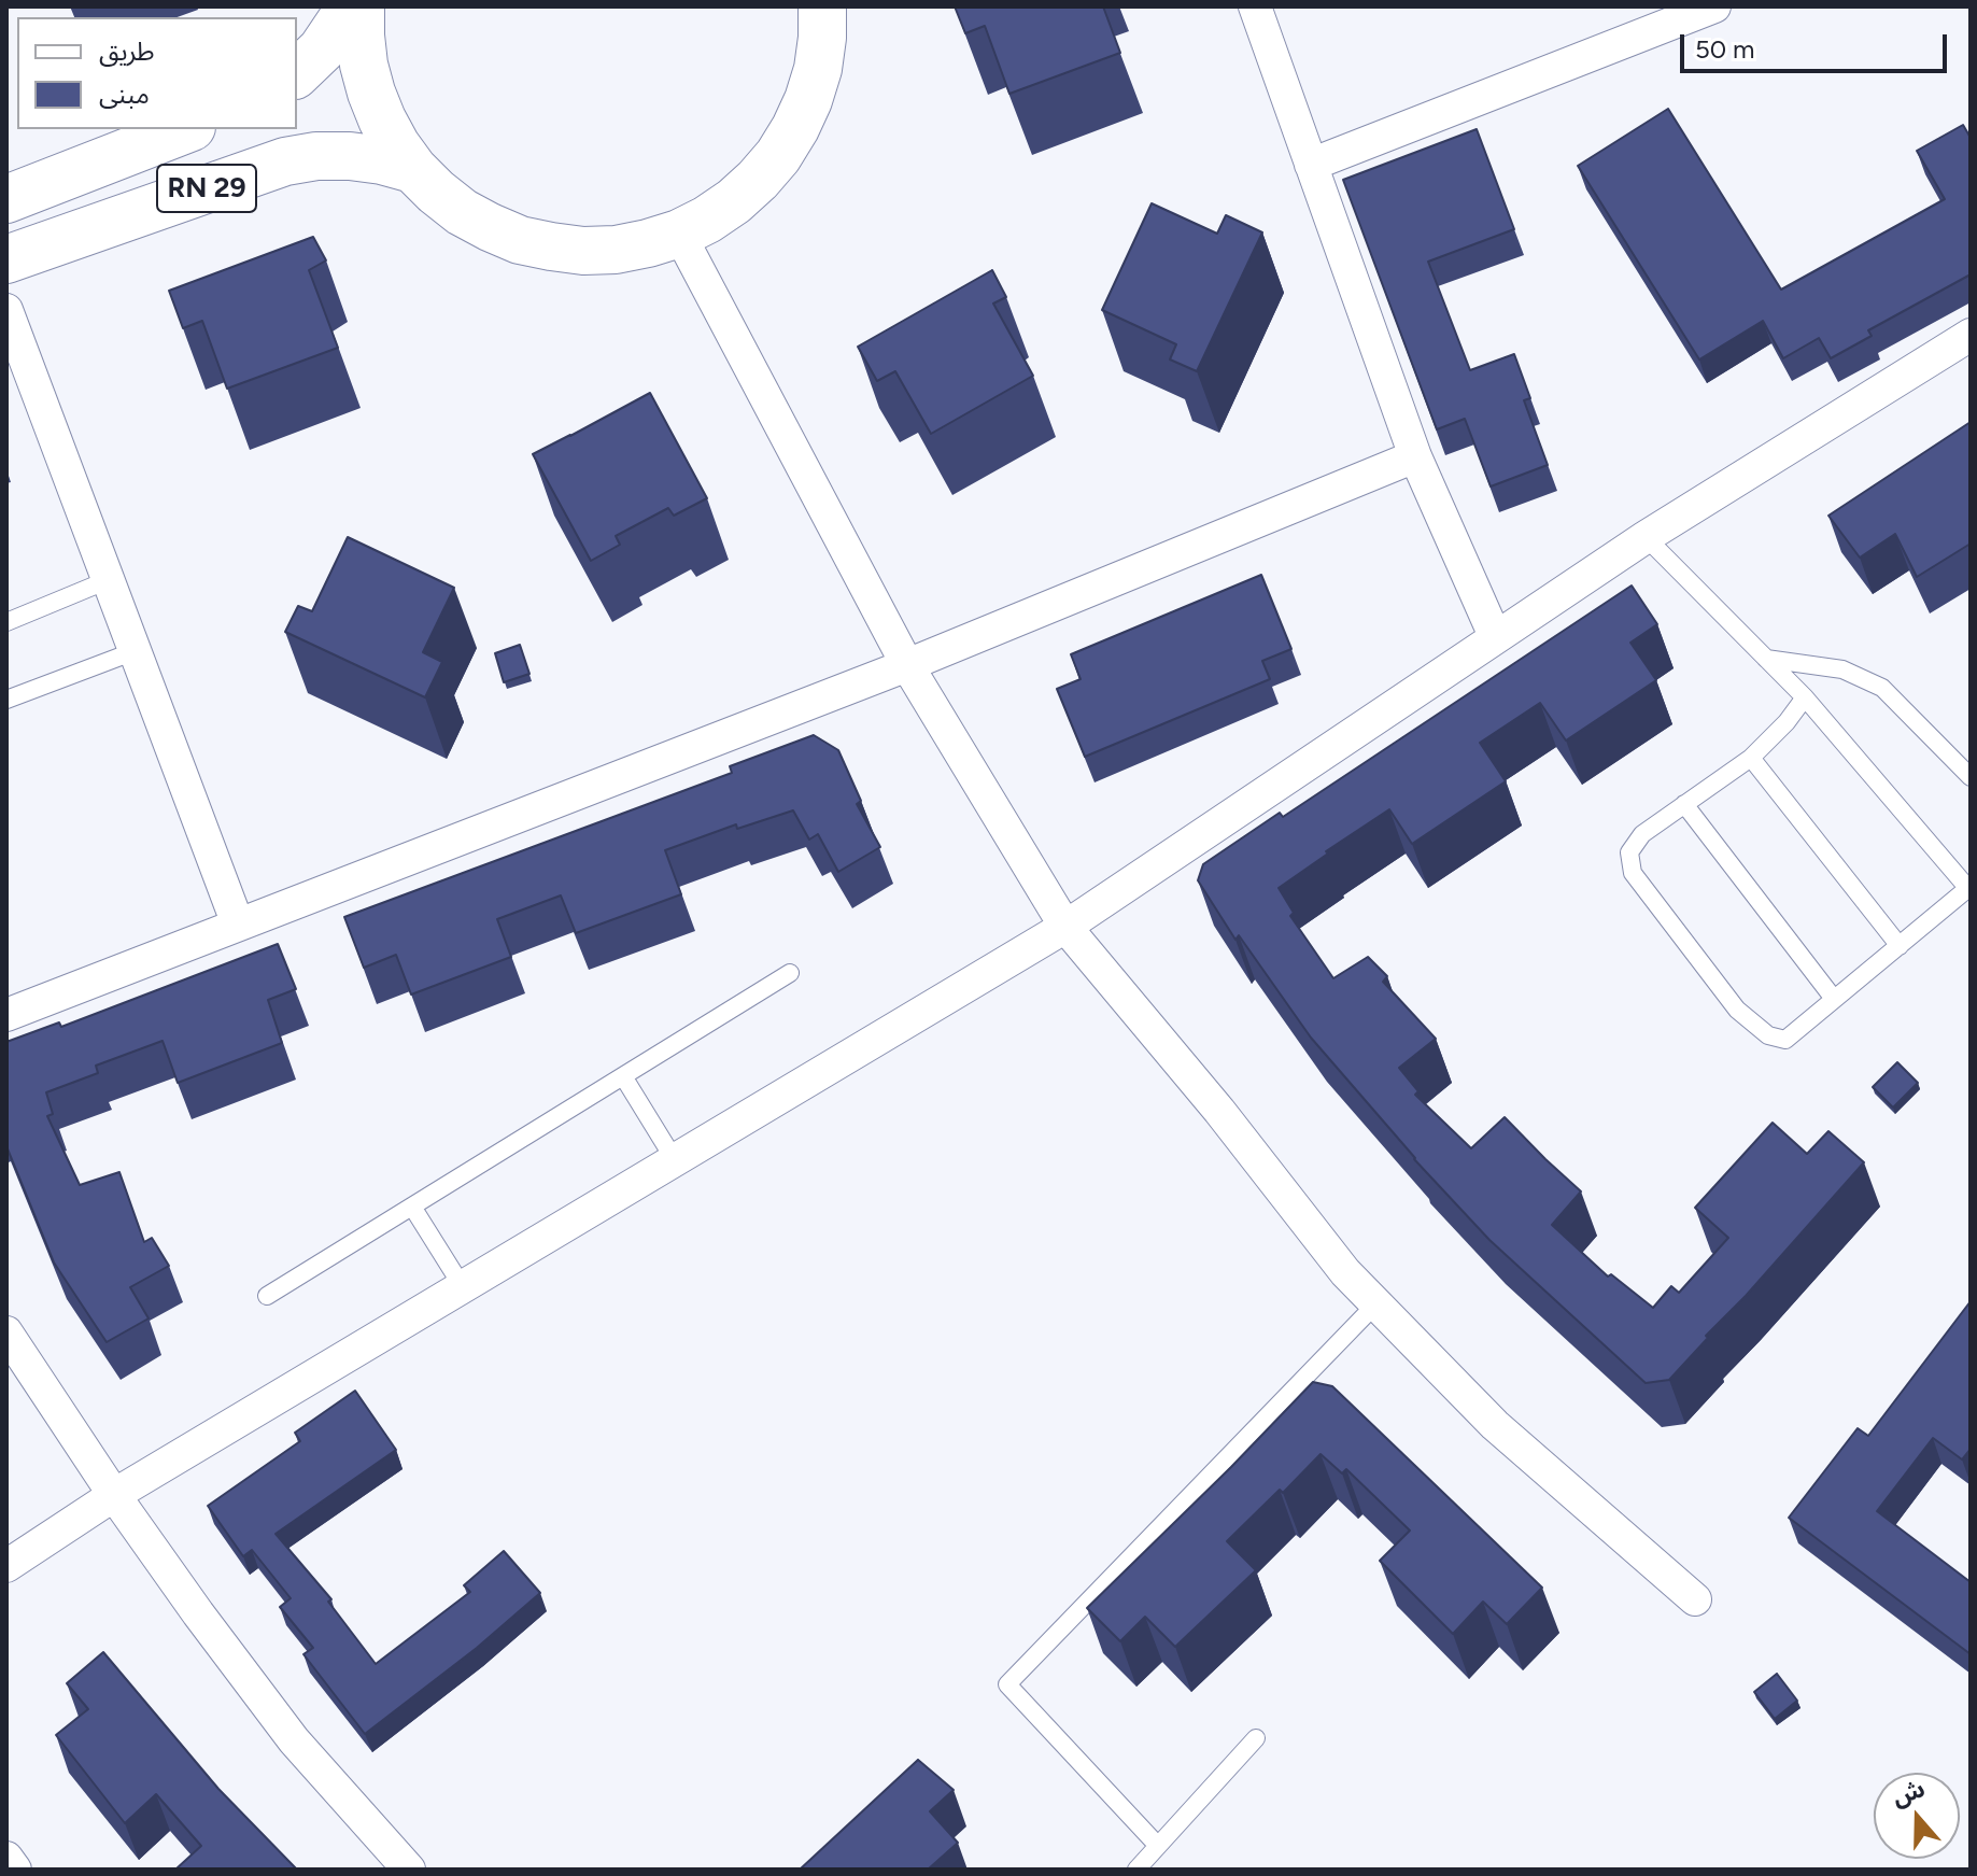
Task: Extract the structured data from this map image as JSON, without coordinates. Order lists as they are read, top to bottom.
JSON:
{
  "streets": {
    "main road": ["RN 29"]
  },
  "legend": ["طريق", "مبنى"],
  "scale_bar": "50 m",
  "north": "top"
}
